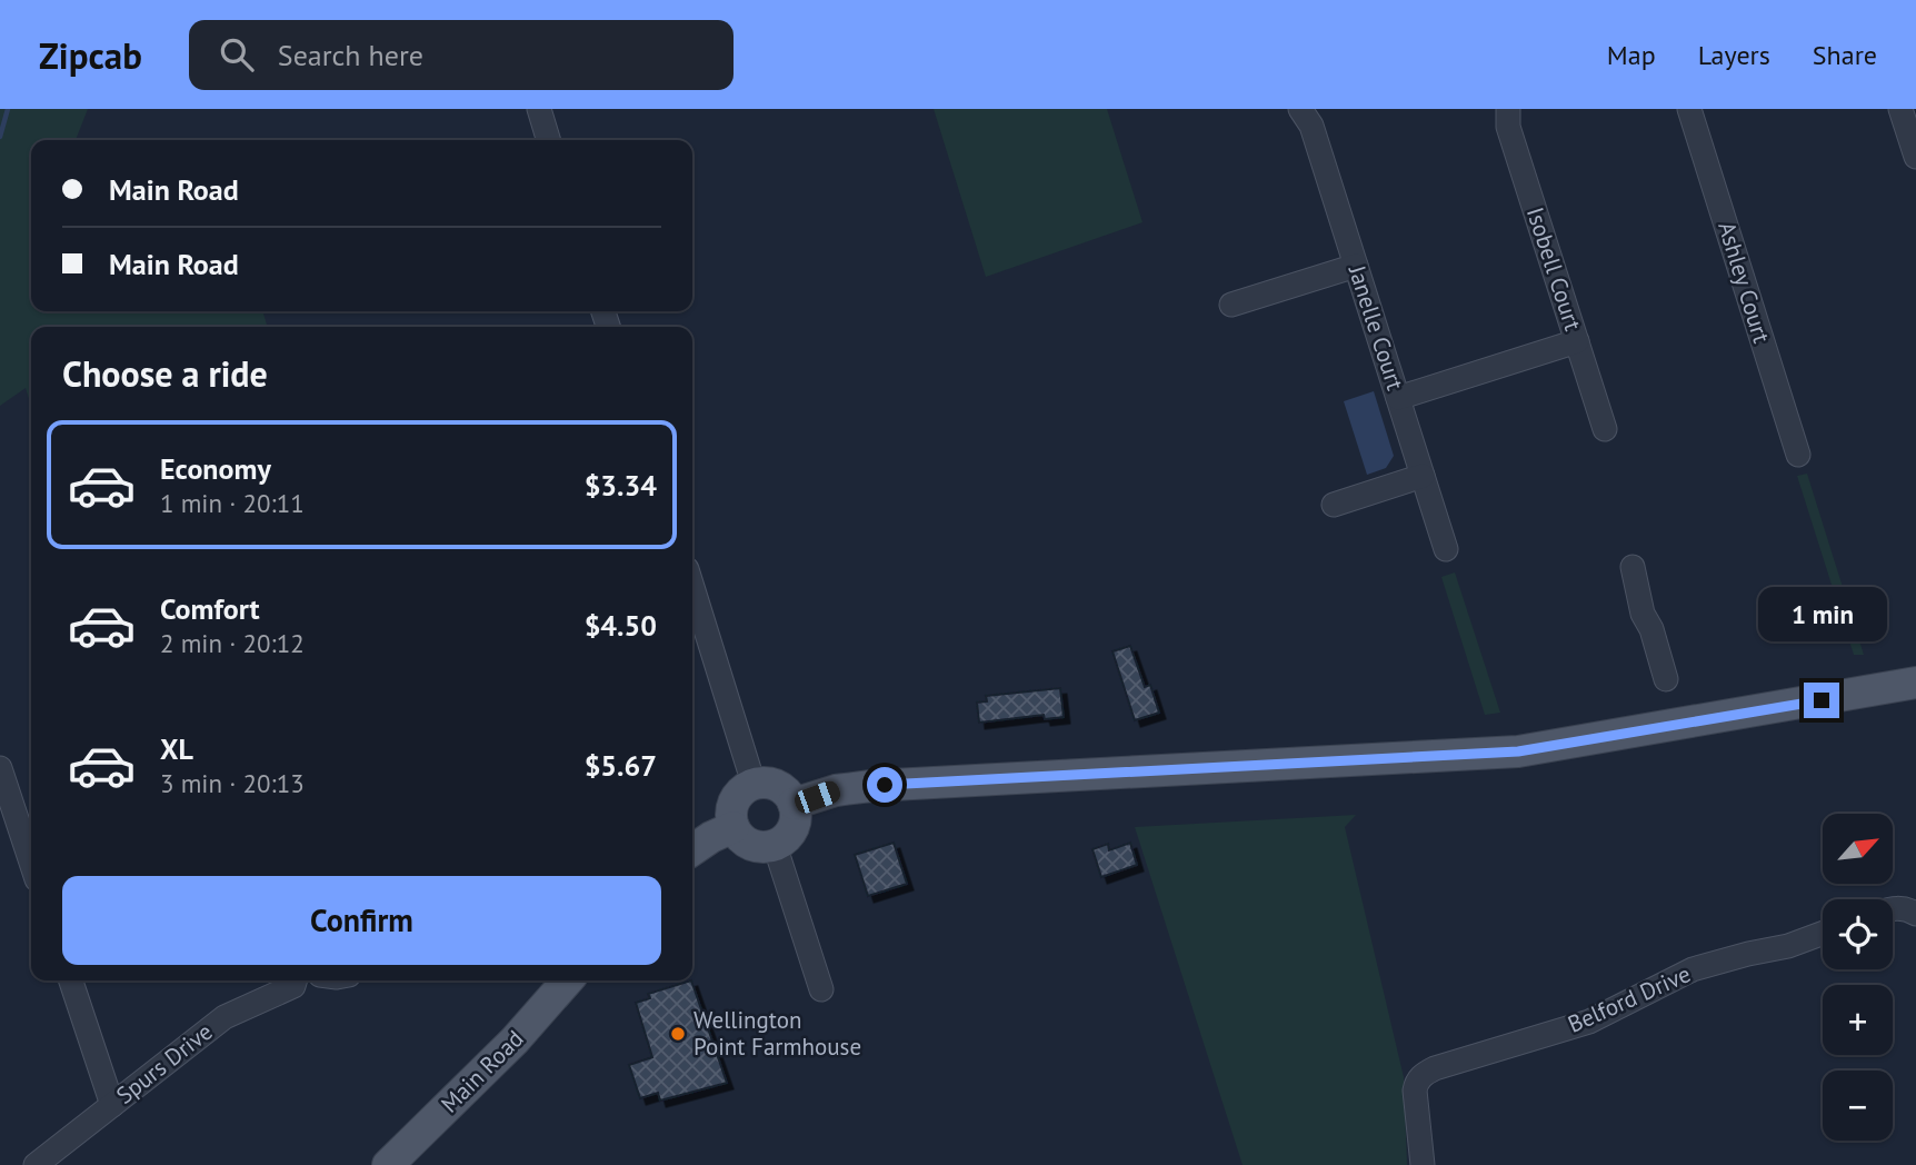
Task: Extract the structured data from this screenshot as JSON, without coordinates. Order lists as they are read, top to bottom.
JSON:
{
  "streets": {
    "main road": ["Main Road"],
    "street": [
      "Isobell Court",
      "Ashley Court",
      "Janelle Court",
      "Belford Drive",
      "Spurs Drive"
    ]
  },
  "places": ["Wellington Point Farmhouse"],
  "north": "top right",
  "page": {
    "header": "Zipcab",
    "search": "Search here",
    "nav": ["Map", "Layers", "Share"],
    "banner": ["Main Road", "Main Road"],
    "heading": "Choose a ride",
    "list": [
      {
        "name": "Economy",
        "note": "1 min · 20:11",
        "value": "$3.34"
      },
      {
        "name": "Comfort",
        "note": "2 min · 20:12",
        "value": "$4.50"
      },
      {
        "name": "XL",
        "note": "3 min · 20:13",
        "value": "$5.67"
      }
    ],
    "bubble": "1 min",
    "map_buttons": ["+", "−"],
    "buttons": "Confirm"
  }
}
